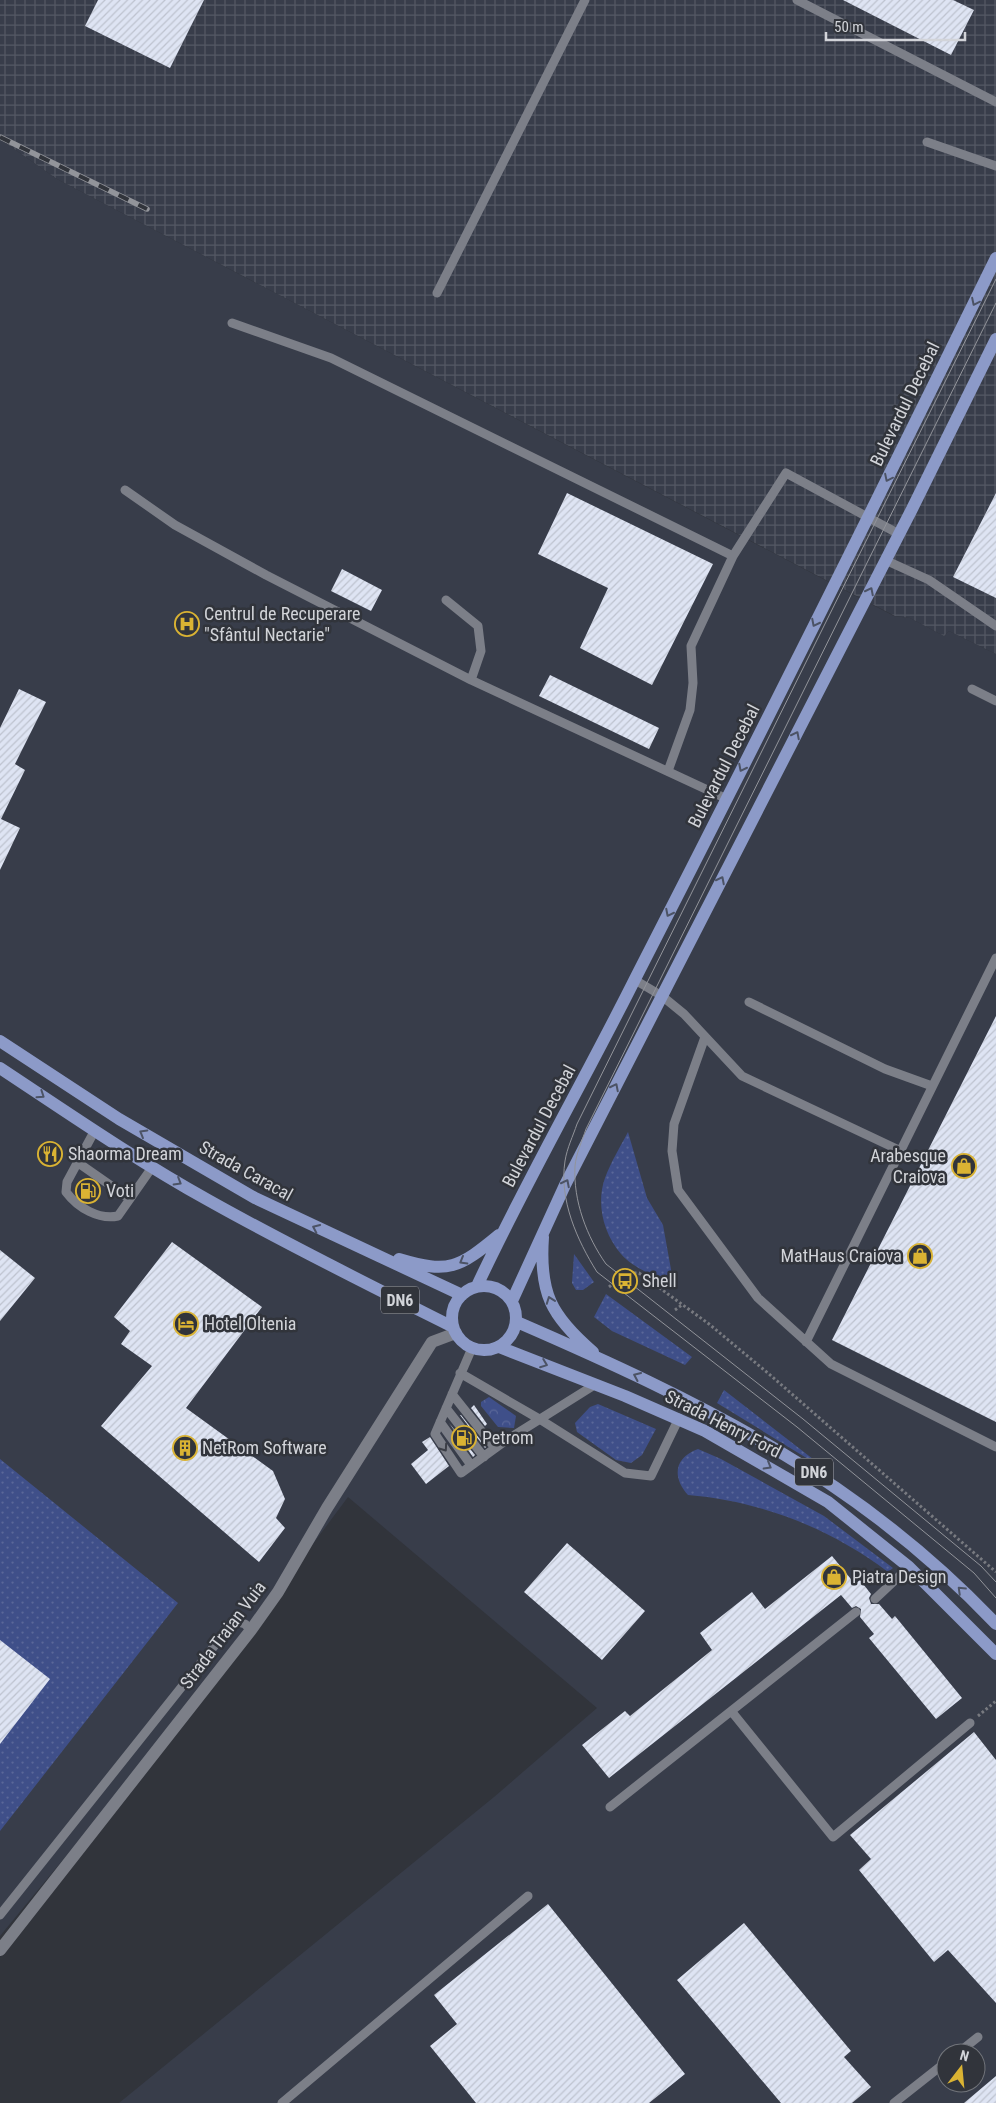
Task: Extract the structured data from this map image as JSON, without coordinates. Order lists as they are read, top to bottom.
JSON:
{
  "streets": {
    "main road": [
      "Bulevardul Decebal",
      "Strada Caracal",
      "DN6",
      "Strada Henry Ford"
    ],
    "street": ["Strada Traian Vuia"]
  },
  "crossings": [
    ["Bulevardul Decebal", "Strada Caracal"],
    ["Bulevardul Decebal", "DN6"],
    ["Bulevardul Decebal", "Strada Henry Ford"],
    ["Bulevardul Decebal", "Strada Traian Vuia"],
    ["Strada Caracal", "DN6"],
    ["Strada Caracal", "Strada Henry Ford"],
    ["Strada Caracal", "Strada Traian Vuia"],
    ["DN6", "Strada Henry Ford"],
    ["DN6", "Strada Traian Vuia"],
    ["Strada Henry Ford", "Strada Traian Vuia"]
  ],
  "places": {
    "hospital": ["Centrul de Recuperare \"Sfântul Nectarie\""],
    "restaurant": ["Shaorma Dream"],
    "shop": ["Arabesque Craiova", "MatHaus Craiova", "Piatra Design"],
    "fuel station": ["Voti", "Petrom"],
    "bus stop": ["Shell"],
    "hotel": ["Hotel Oltenia"],
    "building": ["NetRom Software"]
  },
  "scale_bar": "50 m",
  "north": "top"
}
